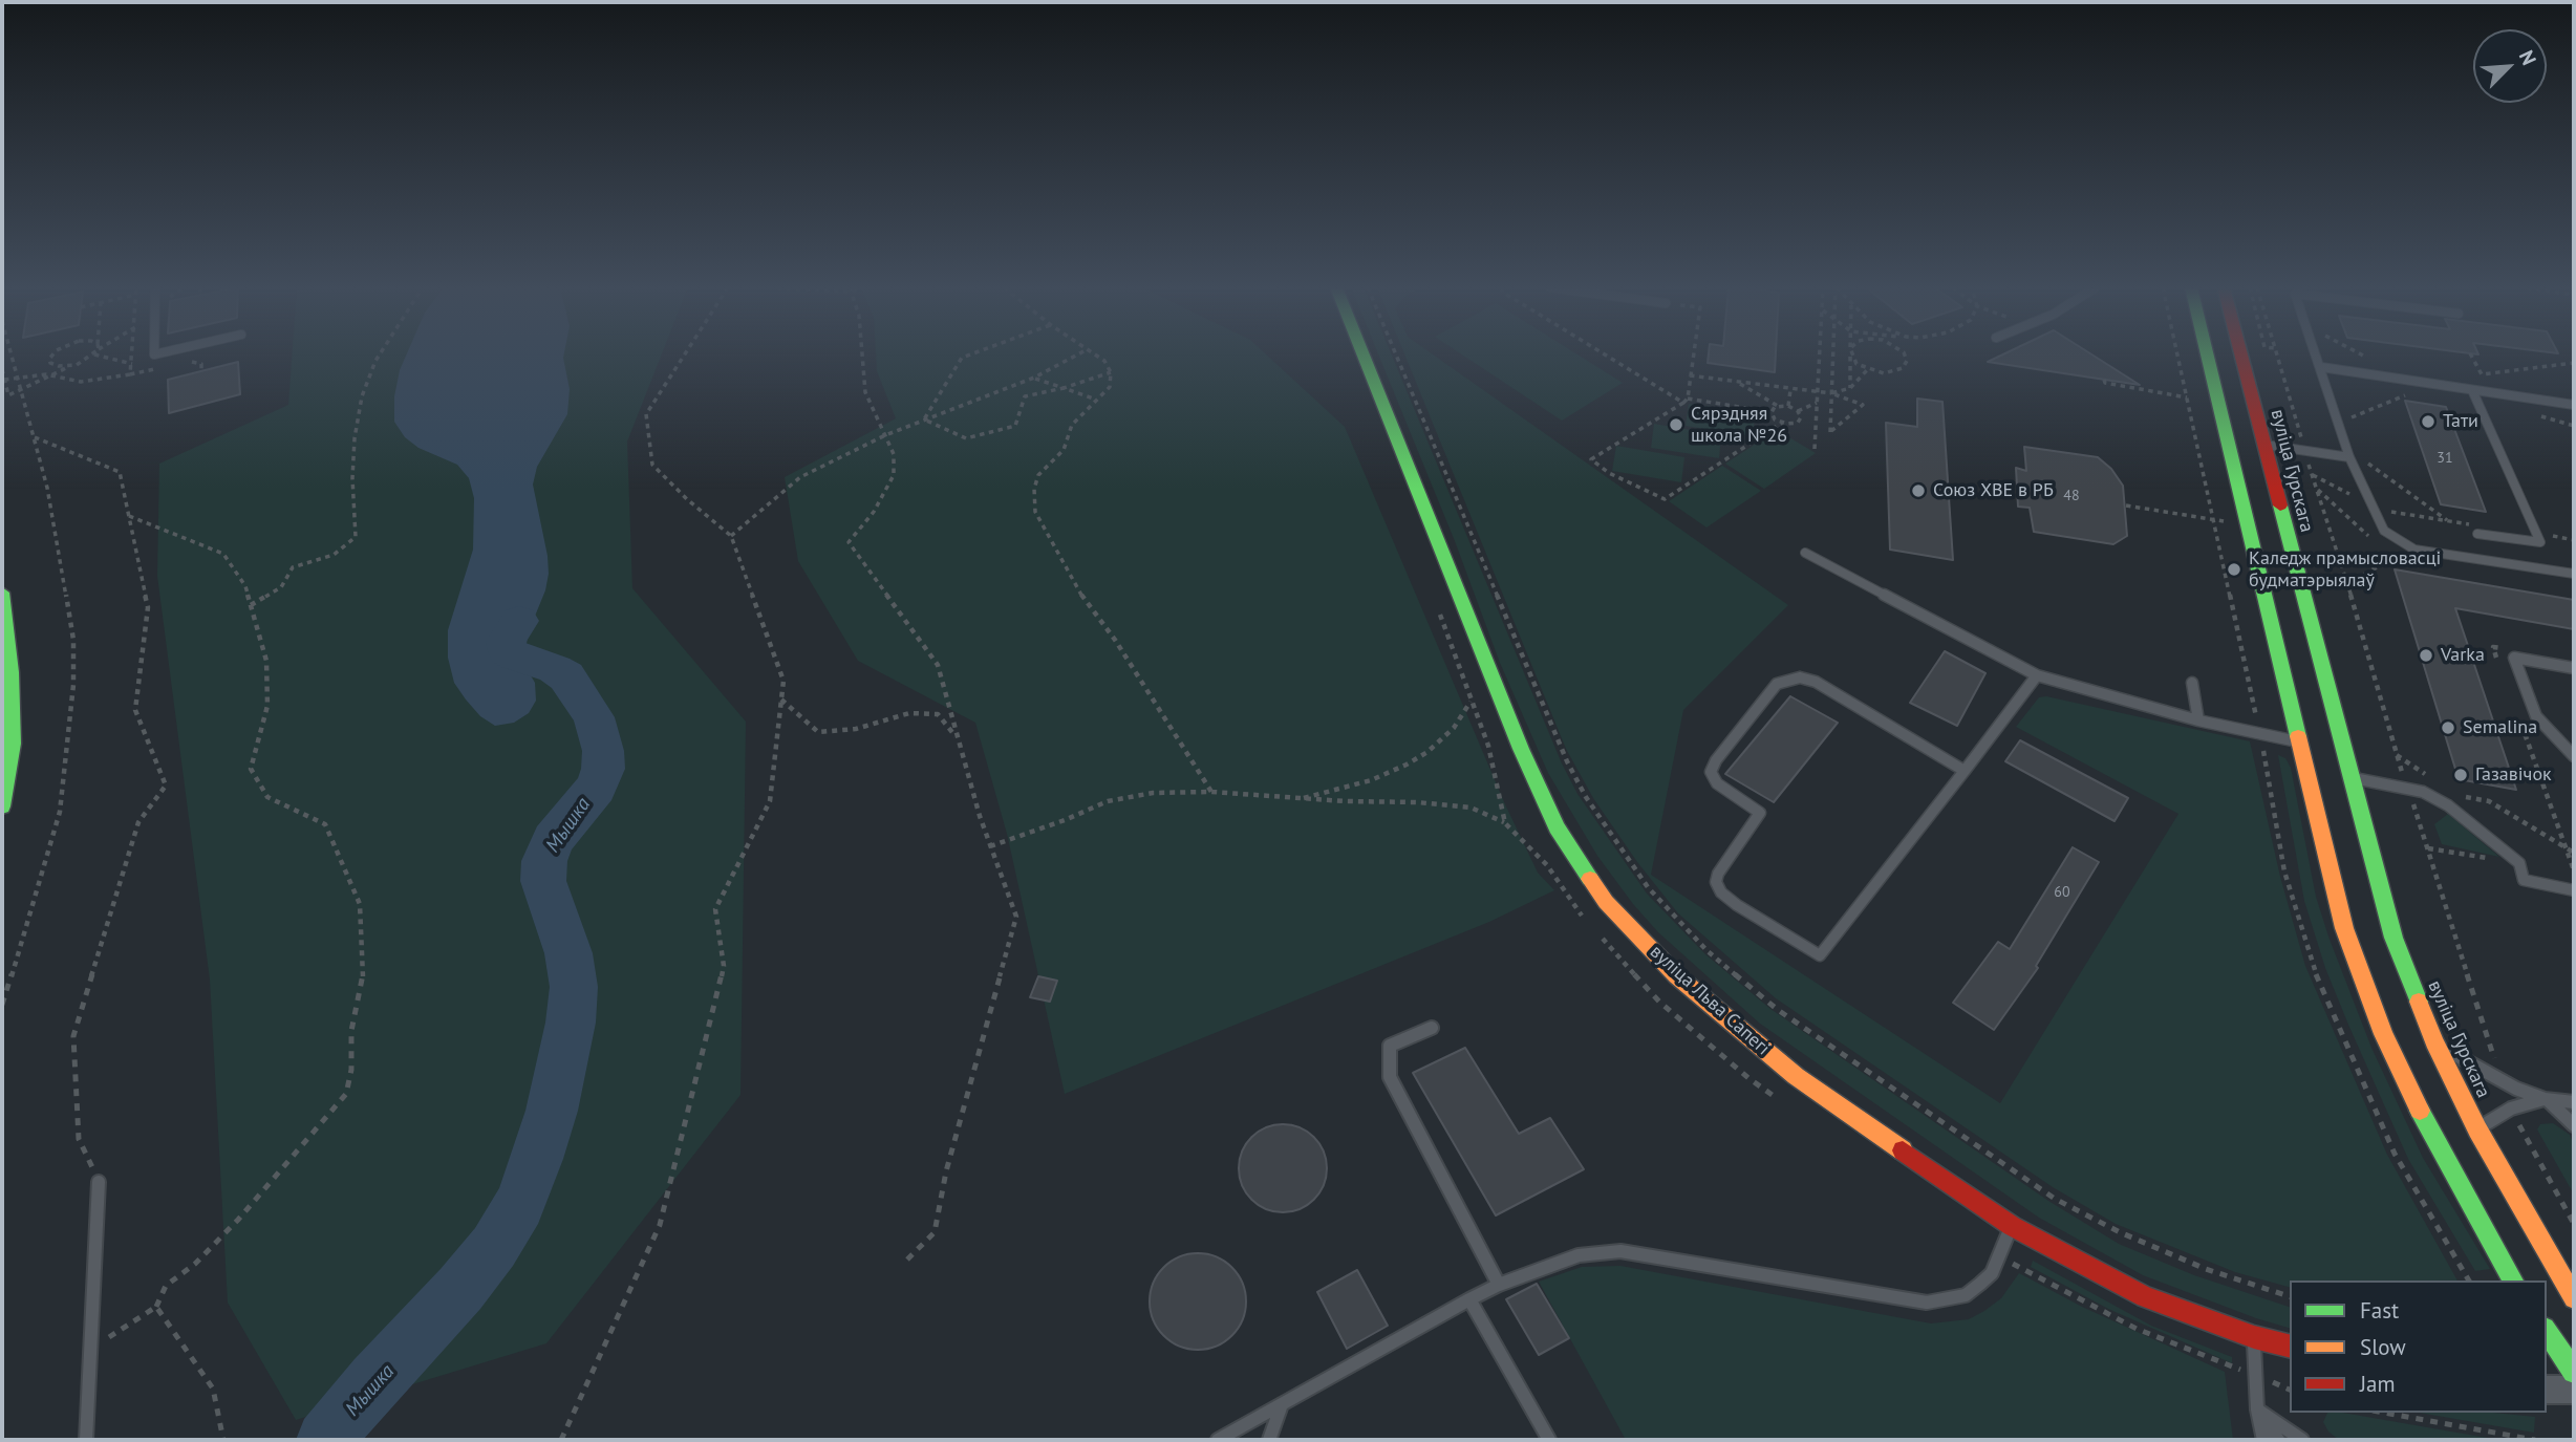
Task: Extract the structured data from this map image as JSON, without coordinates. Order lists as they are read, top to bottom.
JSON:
{
  "streets": {
    "main road": ["вуліца Гурскага", "вуліца Льва Сапегі"]
  },
  "water": ["Мышка"],
  "places": [
    "Тати",
    "Сярэдняя школа №26",
    "Союз ХВЕ в РБ",
    "Каледж прамысловасці будматэрыялаў",
    "Varka",
    "Semalina",
    "Газавічок"
  ],
  "house_numbers": ["31", "48", "60"],
  "legend": ["Fast", "Slow", "Jam"],
  "north": "top right"
}
